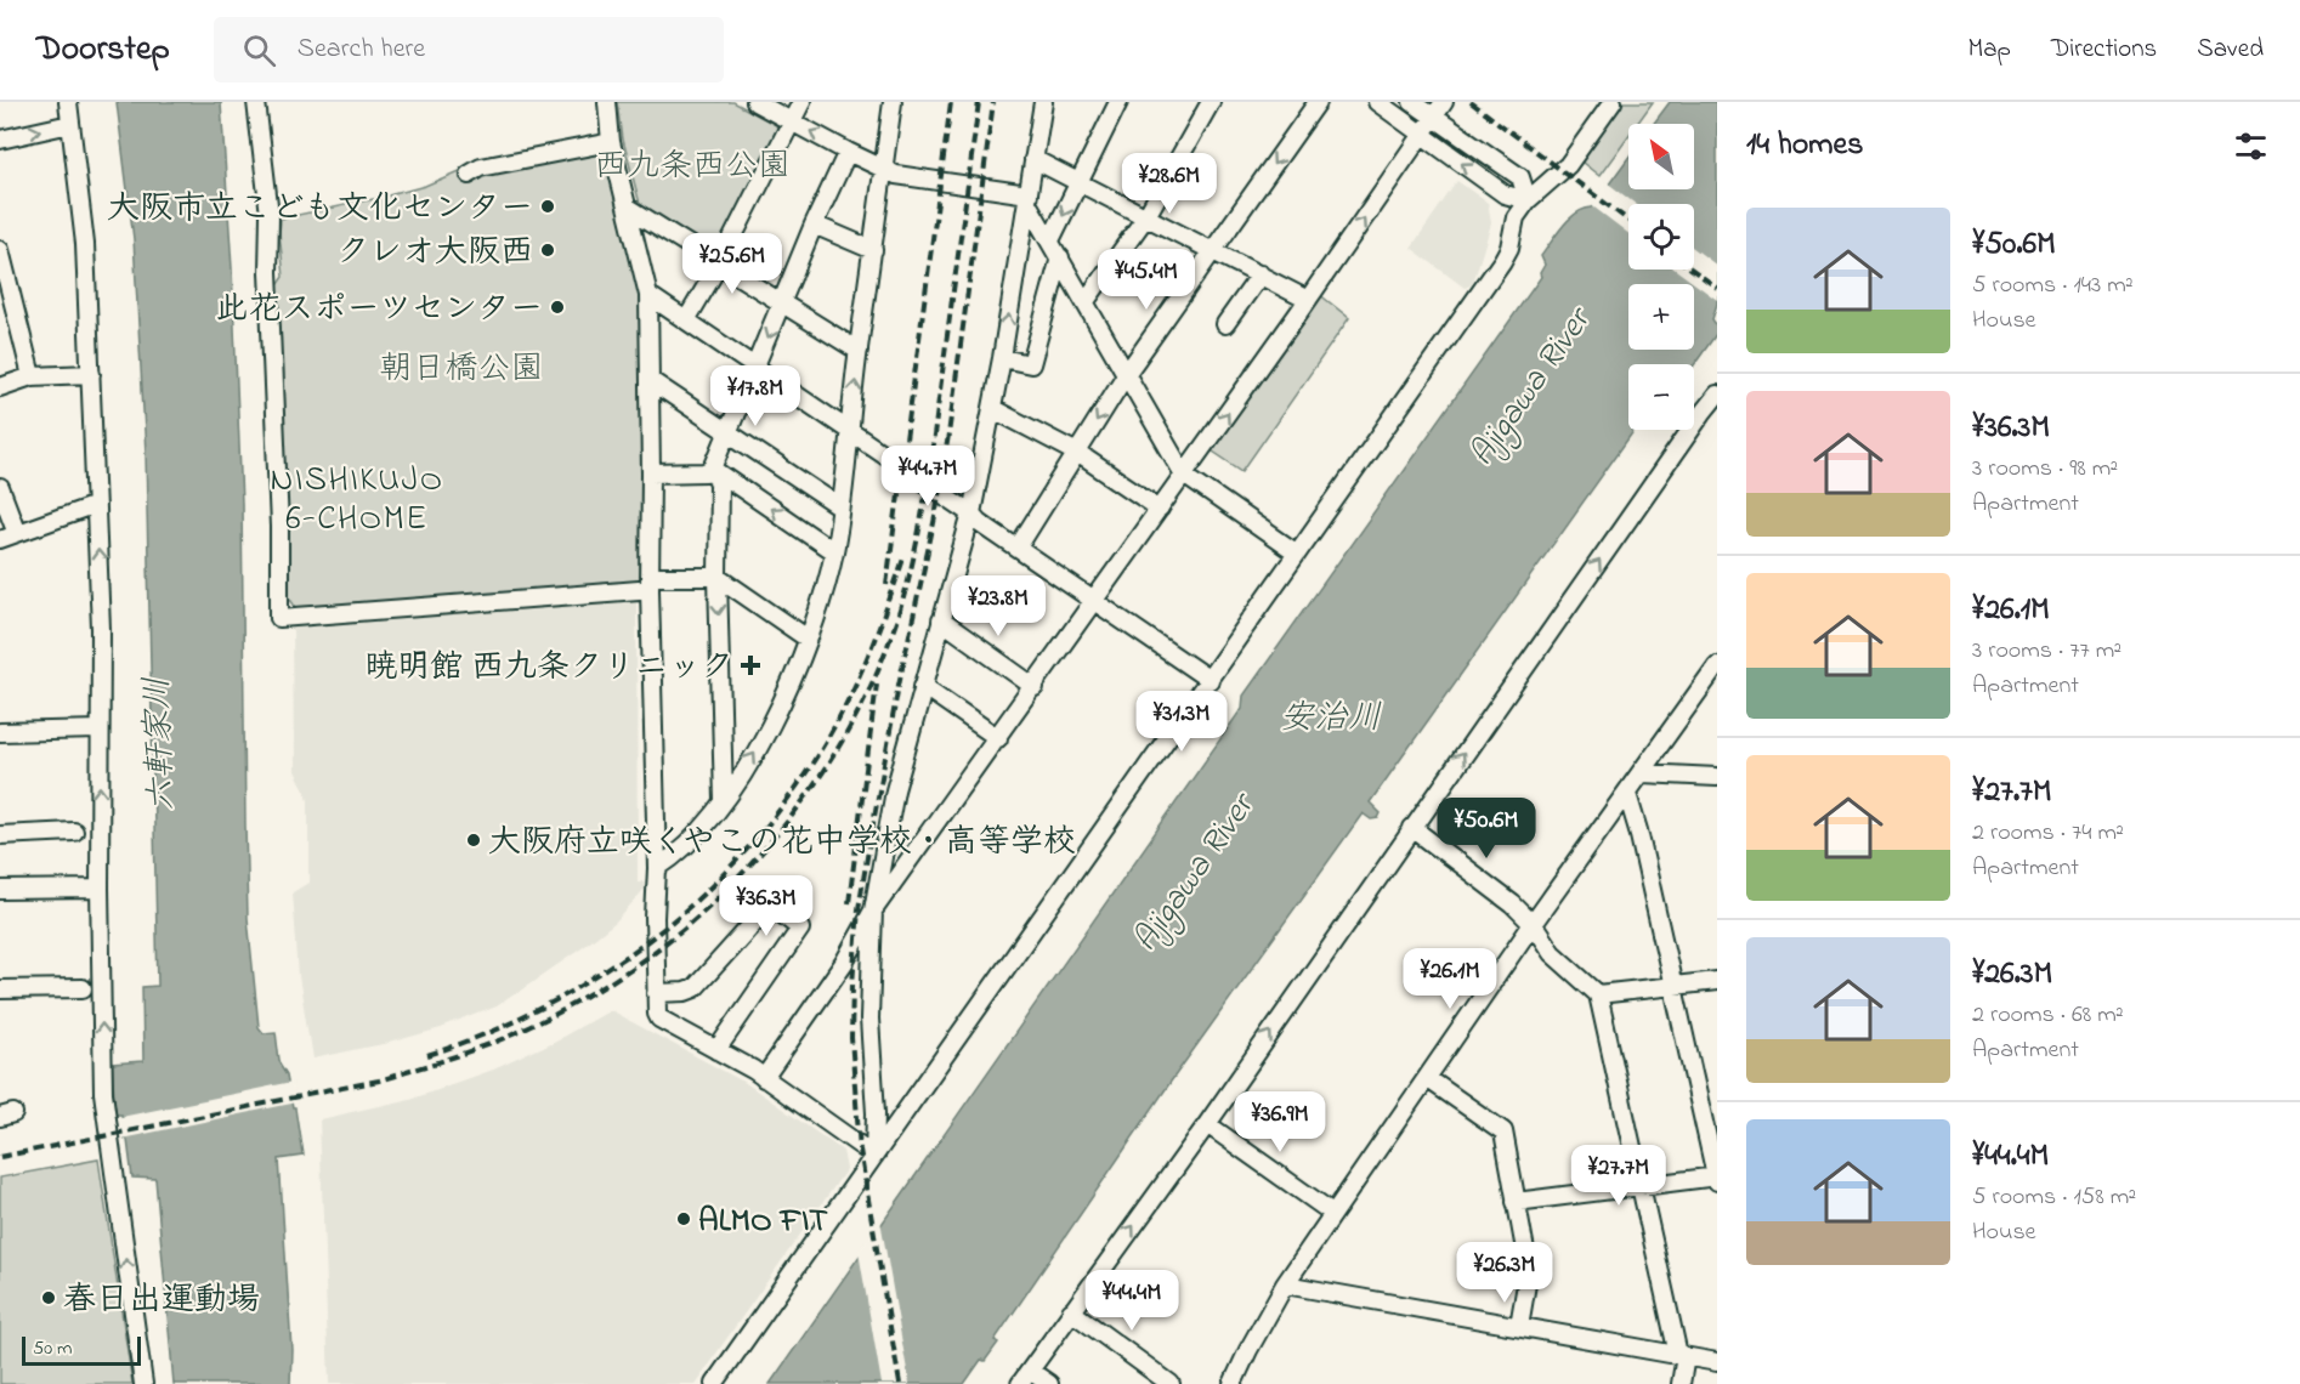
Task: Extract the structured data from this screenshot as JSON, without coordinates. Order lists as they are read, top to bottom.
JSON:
{
  "districts": ["NISHIKUJO 6-CHOME"],
  "water": ["Ajigawa River", "安治川", "六軒家川"],
  "parks": ["西九条西公園", "朝日橋公園"],
  "places": {
    "other": [
      "大阪市立こども文化センター",
      "クレオ大阪西",
      "此花スポーツセンター",
      "大阪府立咲くやこの花中学校・高等学校",
      "ALMO FIT",
      "春日出運動場"
    ],
    "health": ["暁明館 西九条クリニック"]
  },
  "scale_bar": "50 m",
  "north": "top left",
  "page": {
    "header": "Doorstep",
    "search": "Search here",
    "nav": ["Map", "Directions", "Saved"],
    "heading": "14 homes",
    "map_buttons": ["+", "−"],
    "price": [
      "¥28.6M",
      "¥25.6M",
      "¥45.4M",
      "¥17.8M",
      "¥44.7M",
      "¥23.8M",
      "¥31.3M",
      "¥50.6M",
      "¥36.3M",
      "¥26.1M",
      "¥36.9M",
      "¥27.7M",
      "¥26.3M",
      "¥44.4M"
    ],
    "list": [
      {
        "name": "¥50.6M",
        "note": "5 rooms · 143 m² · House"
      },
      {
        "name": "¥36.3M",
        "note": "3 rooms · 98 m² · Apartment"
      },
      {
        "name": "¥26.1M",
        "note": "3 rooms · 77 m² · Apartment"
      },
      {
        "name": "¥27.7M",
        "note": "2 rooms · 74 m² · Apartment"
      },
      {
        "name": "¥26.3M",
        "note": "2 rooms · 68 m² · Apartment"
      },
      {
        "name": "¥44.4M",
        "note": "5 rooms · 158 m² · House"
      }
    ],
    "scale": "50 m"
  }
}
